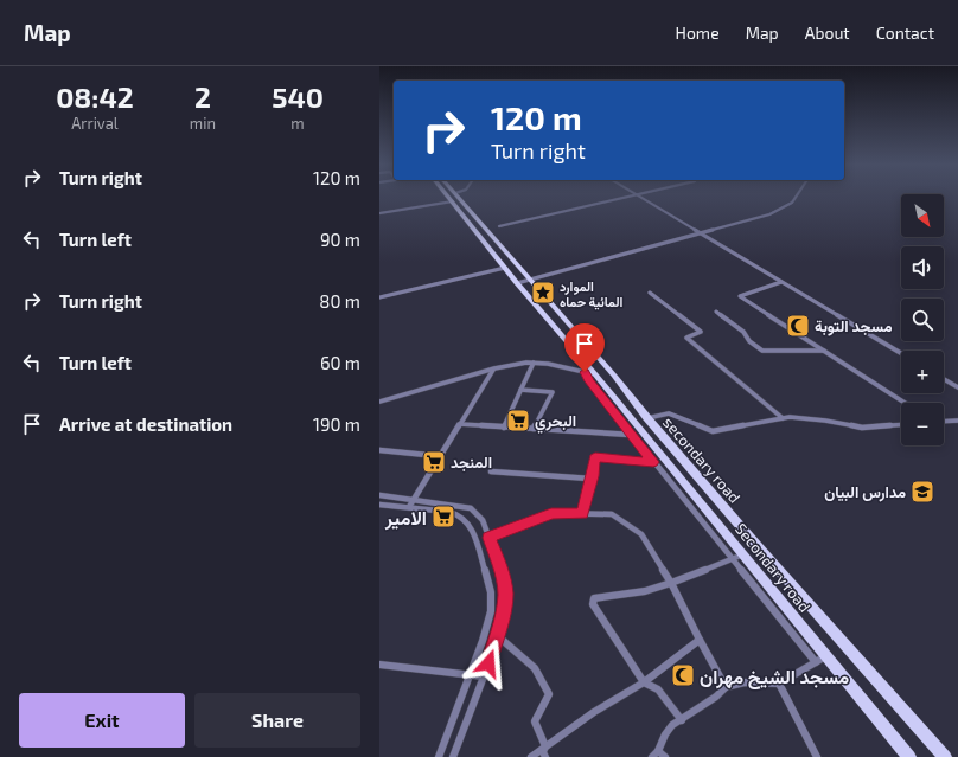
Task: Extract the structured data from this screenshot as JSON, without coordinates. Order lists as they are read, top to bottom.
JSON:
{
  "streets": {
    "main road": ["secondary road", "Secondary road"]
  },
  "crossings": [
    ["secondary road", "Secondary road"]
  ],
  "places": {
    "place": ["الموارد المائية حماه"],
    "mosque": ["مسجد التوبة", "مسجد الشيخ مهران"],
    "supermarket": ["البحري", "المنجد", "الامير"],
    "school or university": ["مدارس البيان"]
  },
  "north": "bottom right",
  "page": {
    "header": "Map",
    "nav": [
      "Home",
      "Map",
      "About",
      "Contact"
    ],
    "eta": [
      "08:42",
      "Arrival",
      "2",
      "min",
      "540",
      "m"
    ],
    "turn": ["120 m", "Turn right"],
    "list": [
      {
        "name": "Turn right",
        "value": "120 m"
      },
      {
        "name": "Turn left",
        "value": "90 m"
      },
      {
        "name": "Turn right",
        "value": "80 m"
      },
      {
        "name": "Turn left",
        "value": "60 m"
      },
      {
        "name": "Arrive at destination",
        "value": "190 m"
      }
    ],
    "map_buttons": ["+", "−"],
    "buttons": ["Exit", "Share"]
  }
}
